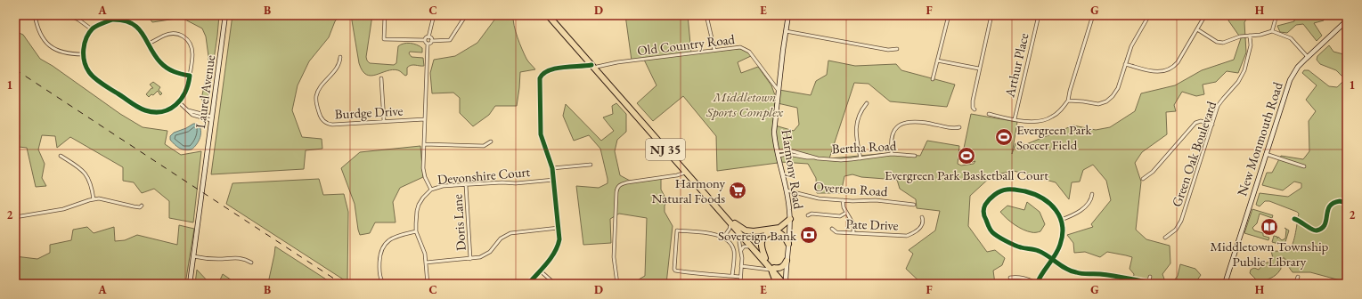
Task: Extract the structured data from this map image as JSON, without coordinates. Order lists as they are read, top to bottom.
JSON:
{
  "streets": {
    "highway": ["NJ 35"],
    "main road": ["Laurel Avenue", "New Monmouth Road", "Harmony Road"],
    "street": [
      "Old Country Road",
      "Arthur Place",
      "Burdge Drive",
      "Bertha Road",
      "Green Oak Boulevard",
      "Devonshire Court",
      "Overton Road",
      "Doris Lane",
      "Pate Drive"
    ]
  },
  "crossings": [
    ["Old Country Road", "NJ 35"],
    ["Old Country Road", "Harmony Road"],
    ["Old Country Road", "Devonshire Court"],
    ["Bertha Road", "Harmony Road"],
    ["NJ 35", "Harmony Road"],
    ["Harmony Road", "Overton Road"],
    ["Devonshire Court", "Doris Lane"]
  ],
  "parks": ["Middletown Sports Complex"],
  "places": {
    "sports": ["Evergreen Park Soccer Field", "Evergreen Park Basketball Court"],
    "supermarket": ["Harmony Natural Foods"],
    "library": ["Middletown Township Public Library"],
    "bank": ["Sovereign Bank"]
  },
  "grid": {
    "columns": [
      "A",
      "B",
      "C",
      "D",
      "E",
      "F",
      "G",
      "H"
    ],
    "rows": ["1", "2"]
  }
}
